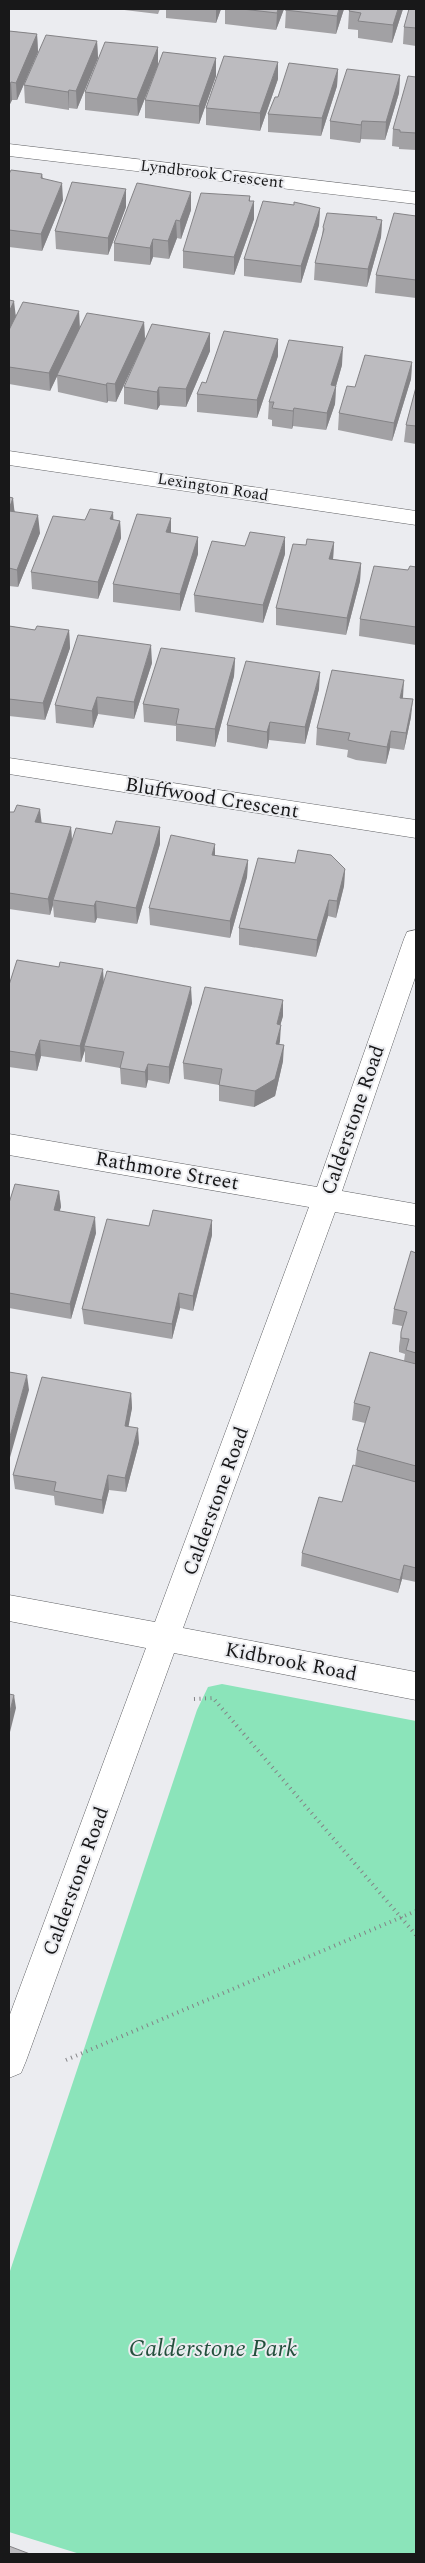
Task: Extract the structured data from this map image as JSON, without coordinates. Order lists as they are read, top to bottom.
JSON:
{
  "streets": {
    "street": [
      "Lyndbrook Crescent",
      "Lexington Road",
      "Bluffwood Crescent",
      "Calderstone Road",
      "Rathmore Street",
      "Kidbrook Road"
    ]
  },
  "crossings": [
    ["Calderstone Road", "Rathmore Street"],
    ["Calderstone Road", "Kidbrook Road"]
  ],
  "parks": ["Calderstone Park"]
}
